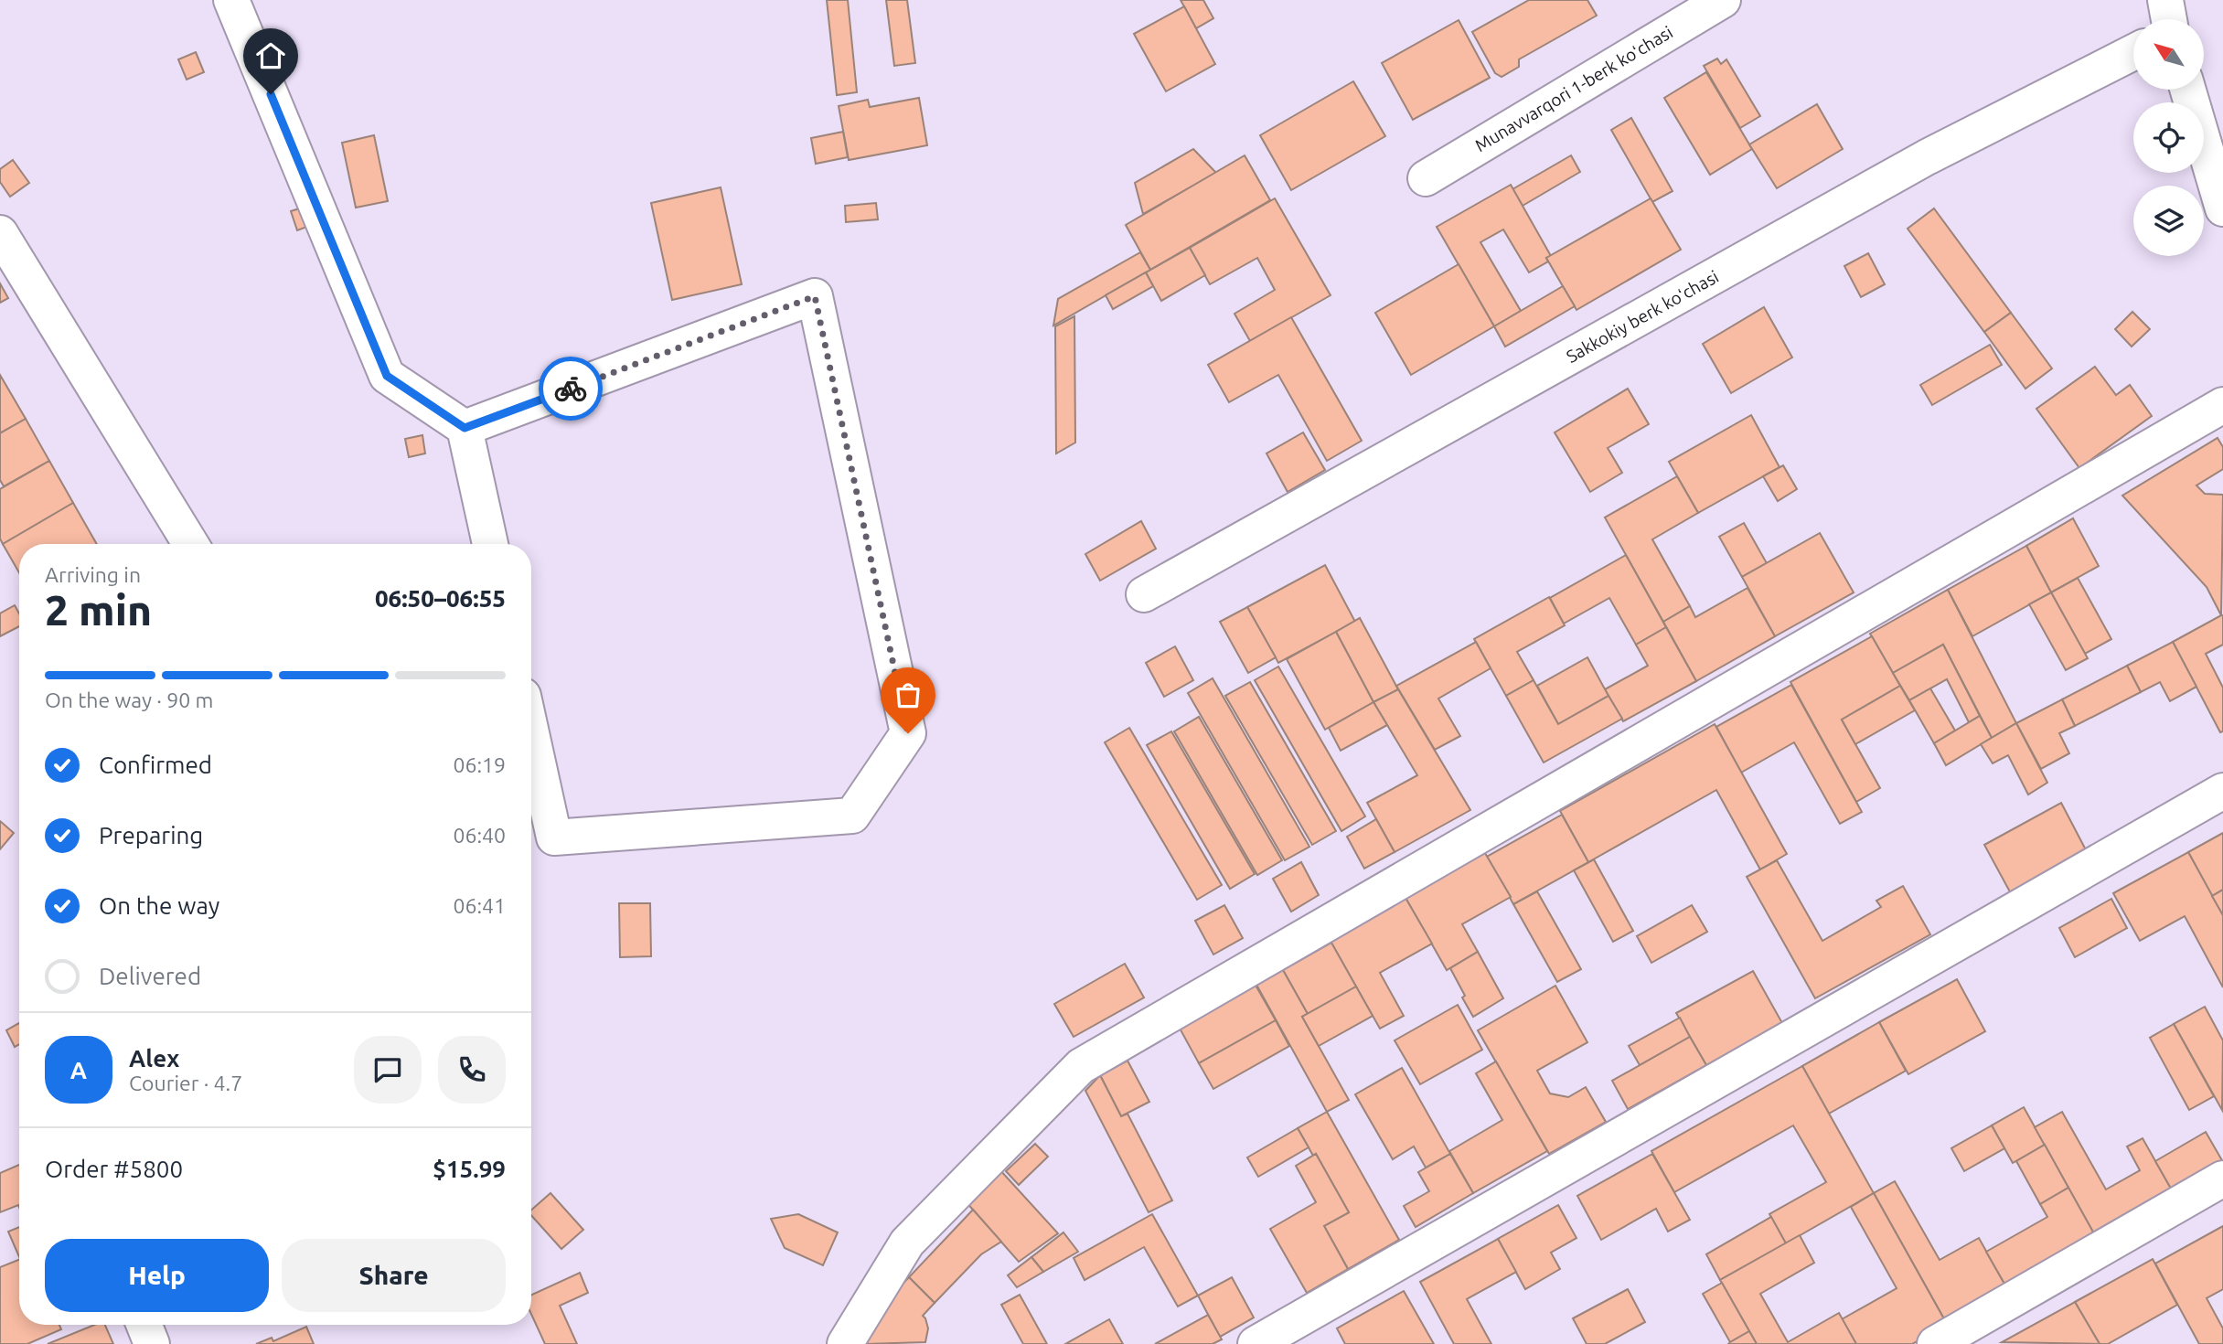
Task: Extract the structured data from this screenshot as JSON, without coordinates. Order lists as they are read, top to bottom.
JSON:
{
  "streets": {
    "street": ["Munavvarqori 1-berk koʻchasi", "Sakkokiy berk koʻchasi"]
  },
  "north": "top left",
  "page": {
    "heading": ["2 min", "Arriving in", "06:50–06:55"],
    "panel": [
      "Alex",
      "Courier · 4.7",
      "Order #5800",
      "$15.99"
    ],
    "bar": "On the way · 90 m",
    "list": [
      ["Confirmed", "06:19"],
      ["Preparing", "06:40"],
      ["On the way", "06:41"],
      "Delivered"
    ],
    "round": "A",
    "buttons": ["Help", "Share"]
  }
}
